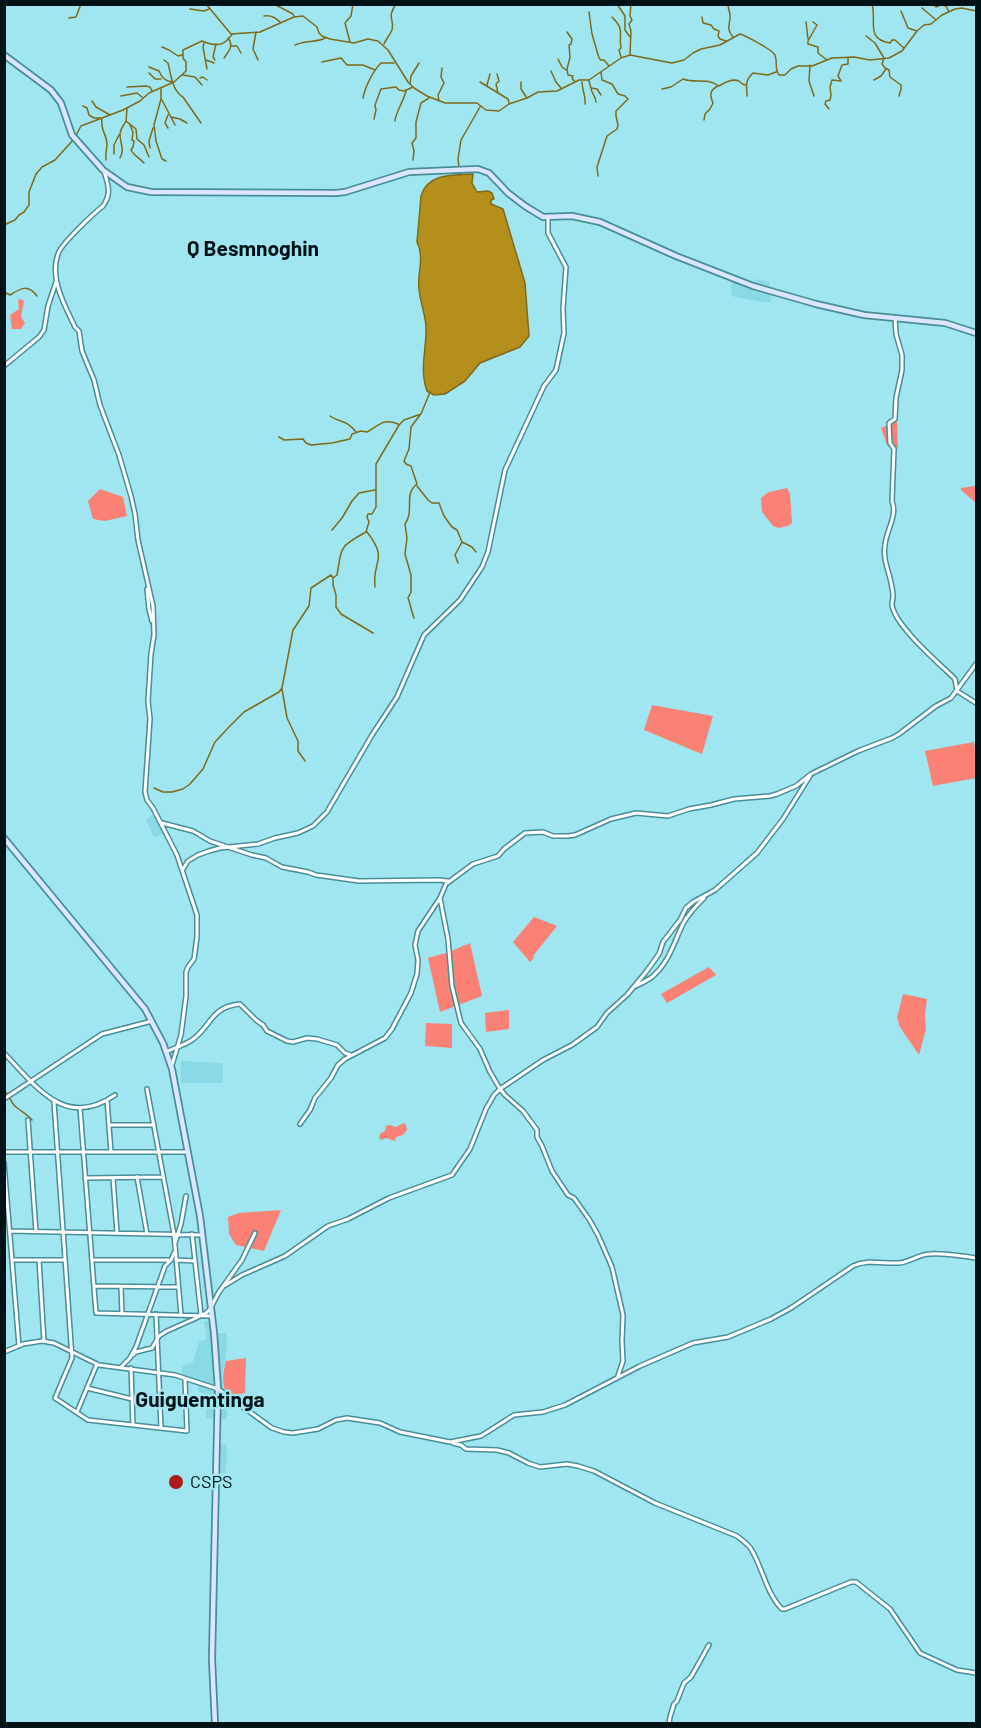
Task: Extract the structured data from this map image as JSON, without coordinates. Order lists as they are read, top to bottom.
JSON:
{
  "districts": ["Q Besmnoghin", "Guiguemtinga"],
  "places": ["CSPS"]
}
